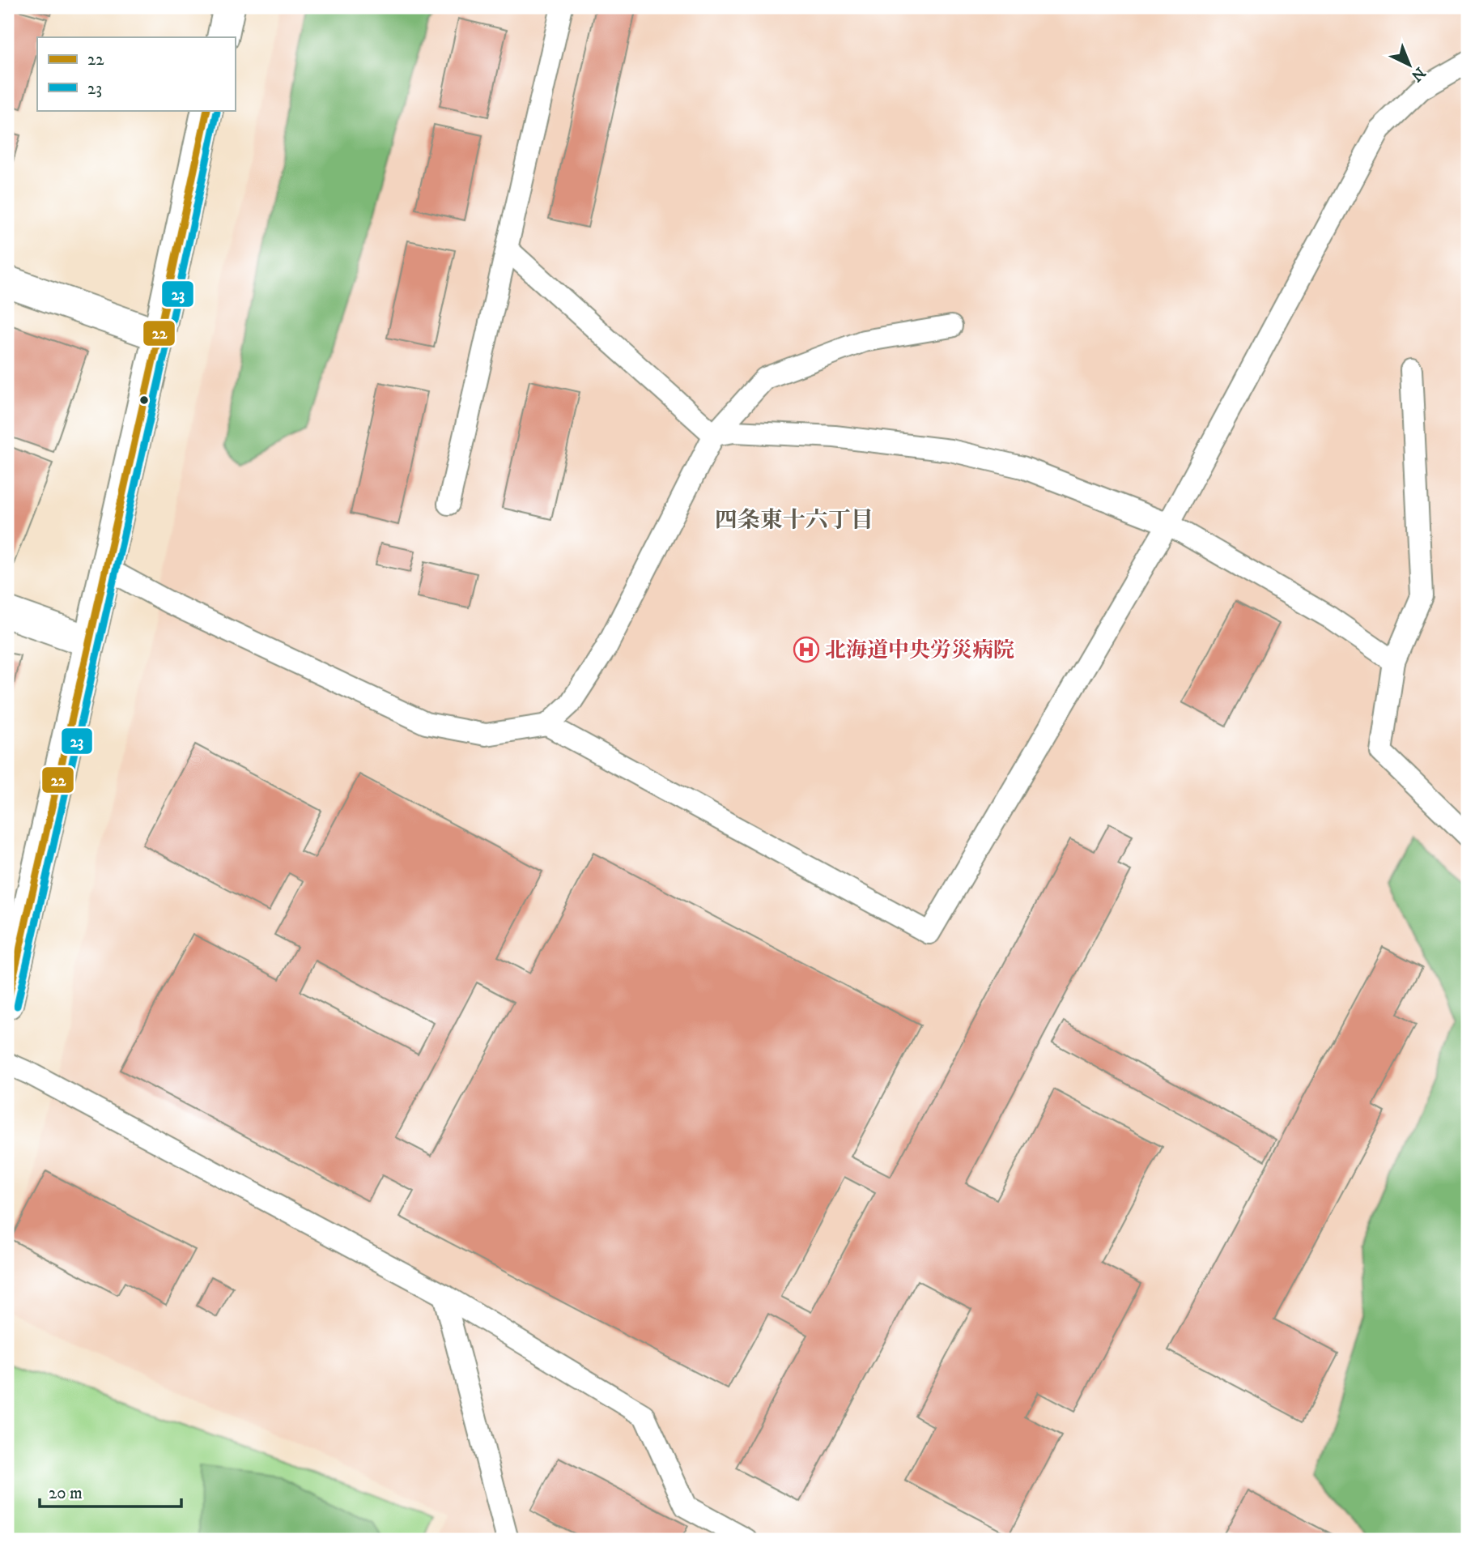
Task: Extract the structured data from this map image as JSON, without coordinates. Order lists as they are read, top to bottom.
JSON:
{
  "districts": ["四条東十六丁目"],
  "places": {
    "hospital": ["北海道中央労災病院"]
  },
  "lines": ["transit line 22", "transit line 23"],
  "legend": ["22", "23"],
  "scale_bar": "20 m",
  "north": "bottom right"
}
